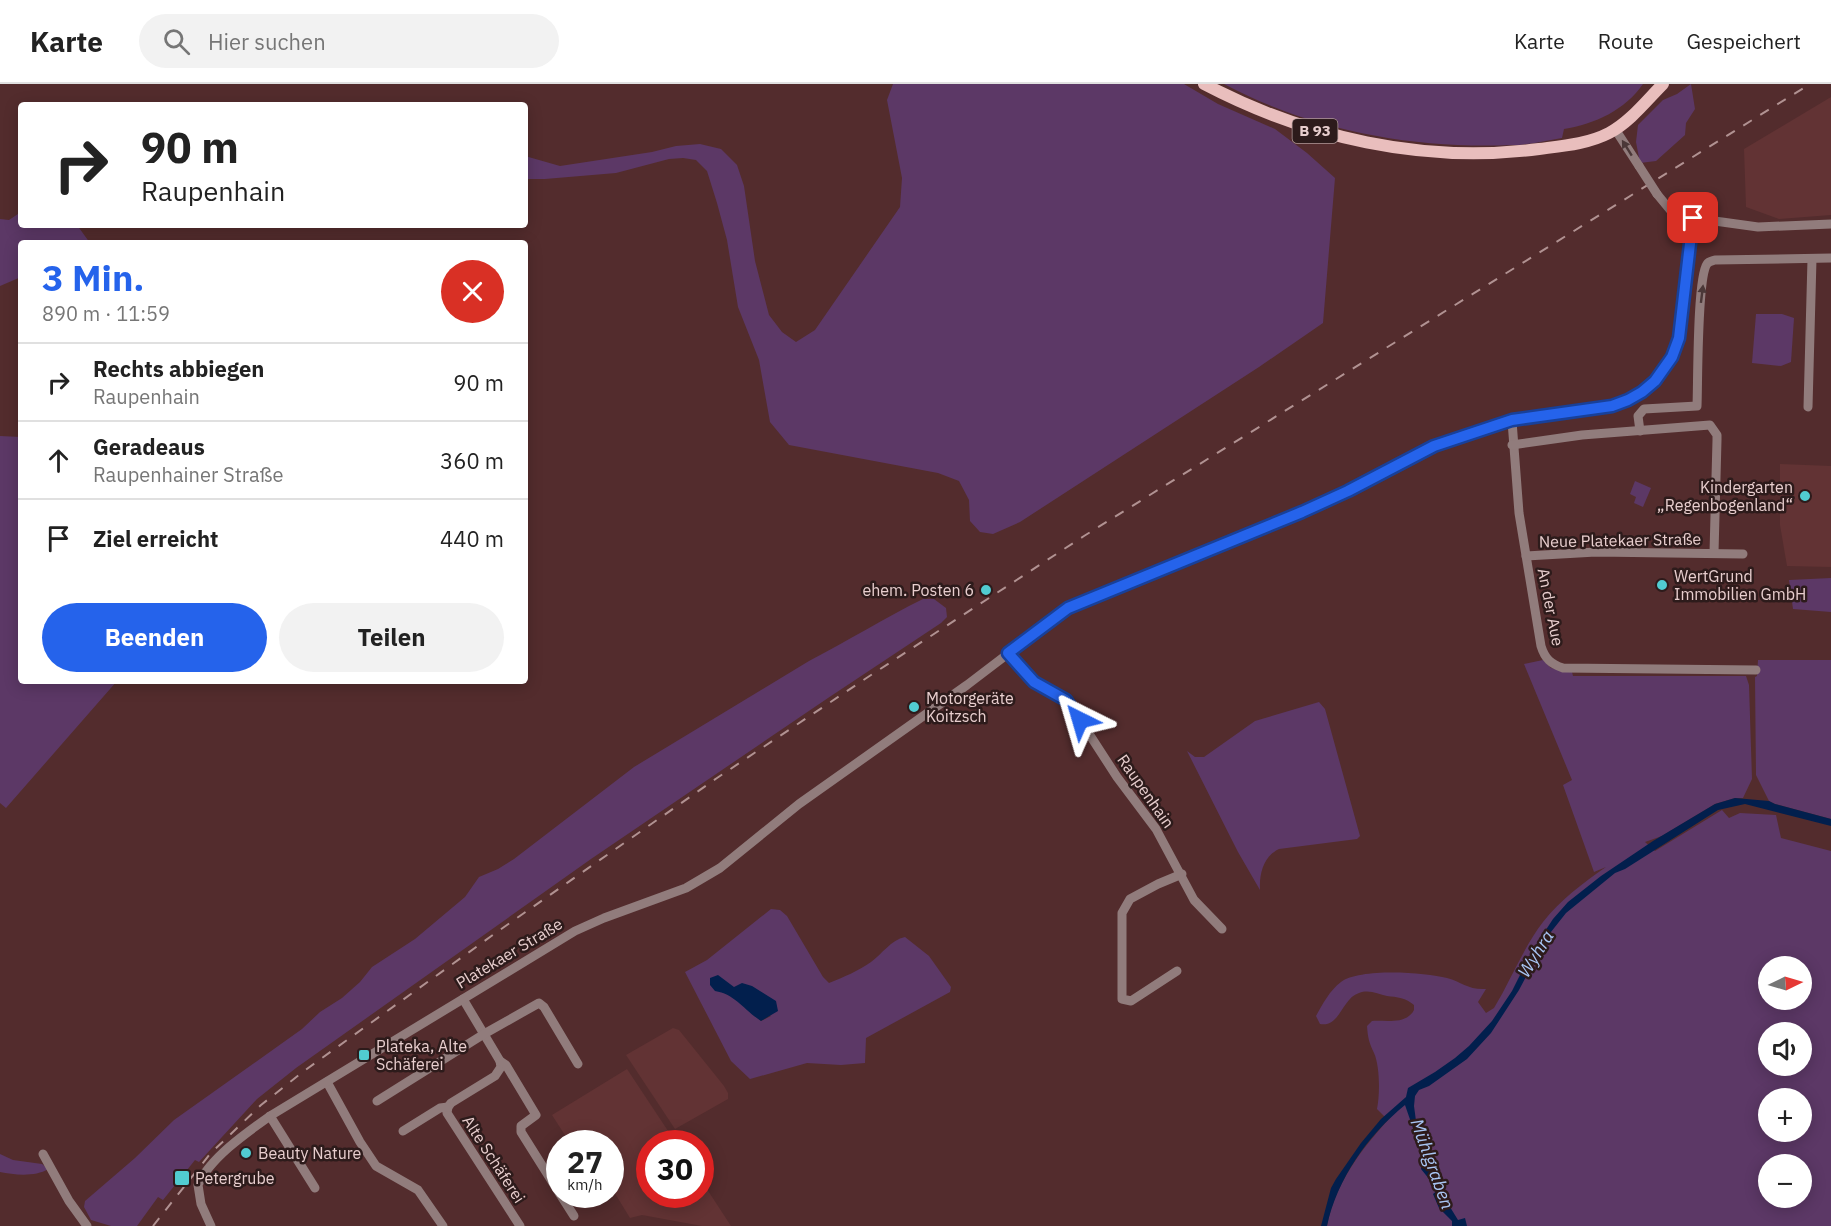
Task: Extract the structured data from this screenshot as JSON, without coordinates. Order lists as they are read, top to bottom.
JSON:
{
  "streets": {
    "main road": ["B 93"],
    "street": [
      "Neue Platekaer Straße",
      "An der Aue",
      "Raupenhain",
      "Platekaer Straße",
      "Alte Schäferei"
    ]
  },
  "crossings": [
    ["Neue Platekaer Straße", "An der Aue"],
    ["Raupenhain", "Platekaer Straße"]
  ],
  "water": ["Wyhra", "Mühlgraben"],
  "places": {
    "other": [
      "Kindergarten „Regenbogenland“",
      "WertGrund Immobilien GmbH",
      "ehem. Posten 6",
      "Motorgeräte Koitzsch",
      "Beauty Nature"
    ],
    "transit": ["Plateka, Alte Schäferei", "Petergrube"]
  },
  "north": "right",
  "page": {
    "header": "Karte",
    "search": "Hier suchen",
    "nav": ["Karte", "Route", "Gespeichert"],
    "turn": ["90 m", "Raupenhain"],
    "heading": ["3 Min.", "890 m · 11:59"],
    "list": [
      {
        "name": "Rechts abbiegen",
        "note": "Raupenhain",
        "value": "90 m"
      },
      {
        "name": "Geradeaus",
        "note": "Raupenhainer Straße",
        "value": "360 m"
      },
      {
        "name": "Ziel erreicht",
        "value": "440 m"
      }
    ],
    "buttons": ["Beenden", "Teilen"],
    "map_buttons": ["+", "−"],
    "speed": "27 km/h",
    "limit": "30"
  }
}
